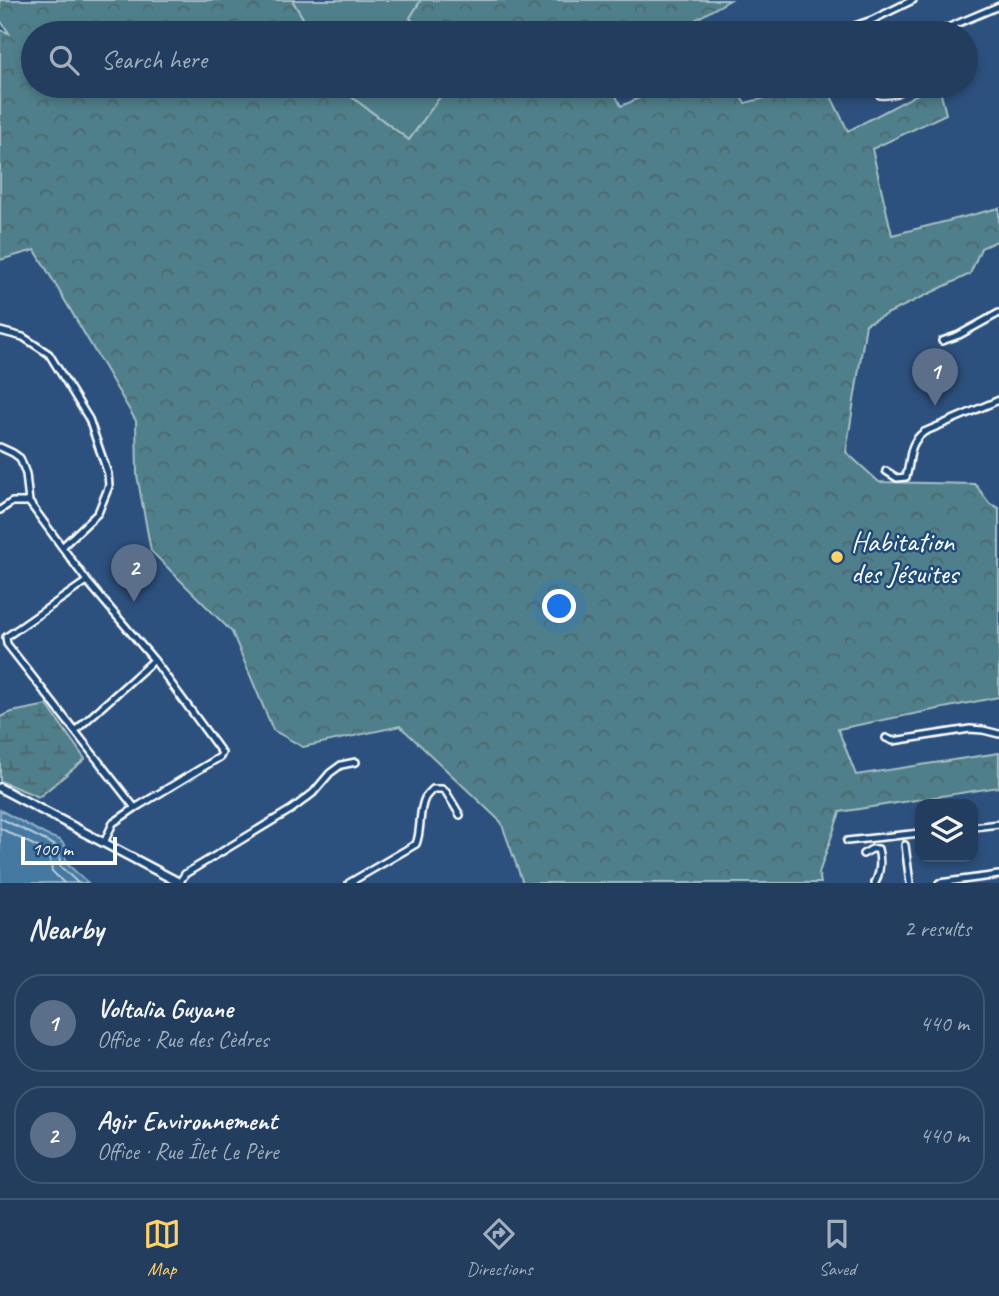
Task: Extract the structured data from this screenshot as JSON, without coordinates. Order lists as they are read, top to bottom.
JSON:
{
  "places": ["Habitation des Jésuites"],
  "scale_bar": "100 m",
  "page": {
    "search": "Search here",
    "pins": ["1", "2"],
    "scale": "100 m",
    "heading": ["Nearby", "2 results"],
    "list": [
      {
        "mark": "1",
        "name": "Voltalia Guyane",
        "note": "Office · Rue des Cèdres",
        "value": "440 m"
      },
      {
        "mark": "2",
        "name": "Agir Environnement",
        "note": "Office · Rue Îlet Le Père",
        "value": "440 m"
      }
    ],
    "nav": ["Map", "Directions", "Saved"]
  }
}
